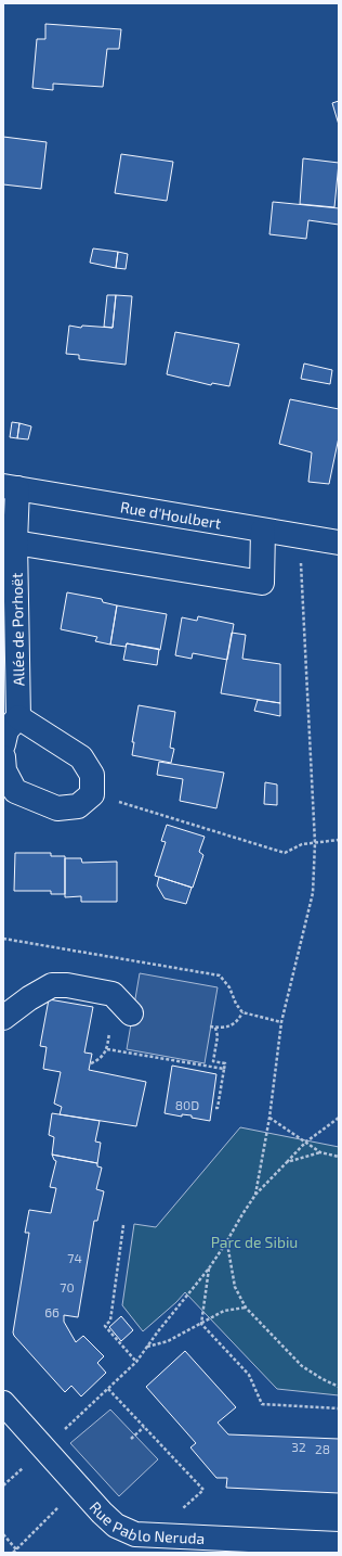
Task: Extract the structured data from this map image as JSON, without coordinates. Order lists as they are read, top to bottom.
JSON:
{
  "streets": {
    "street": ["Rue d'Houlbert", "Allée de Porhoët", "Rue Pablo Neruda"]
  },
  "crossings": [
    ["Rue d'Houlbert", "Allée de Porhoët"]
  ],
  "parks": ["Parc de Sibiu"],
  "house_numbers": [
    "80D",
    "74",
    "70",
    "66",
    "32",
    "28"
  ]
}
